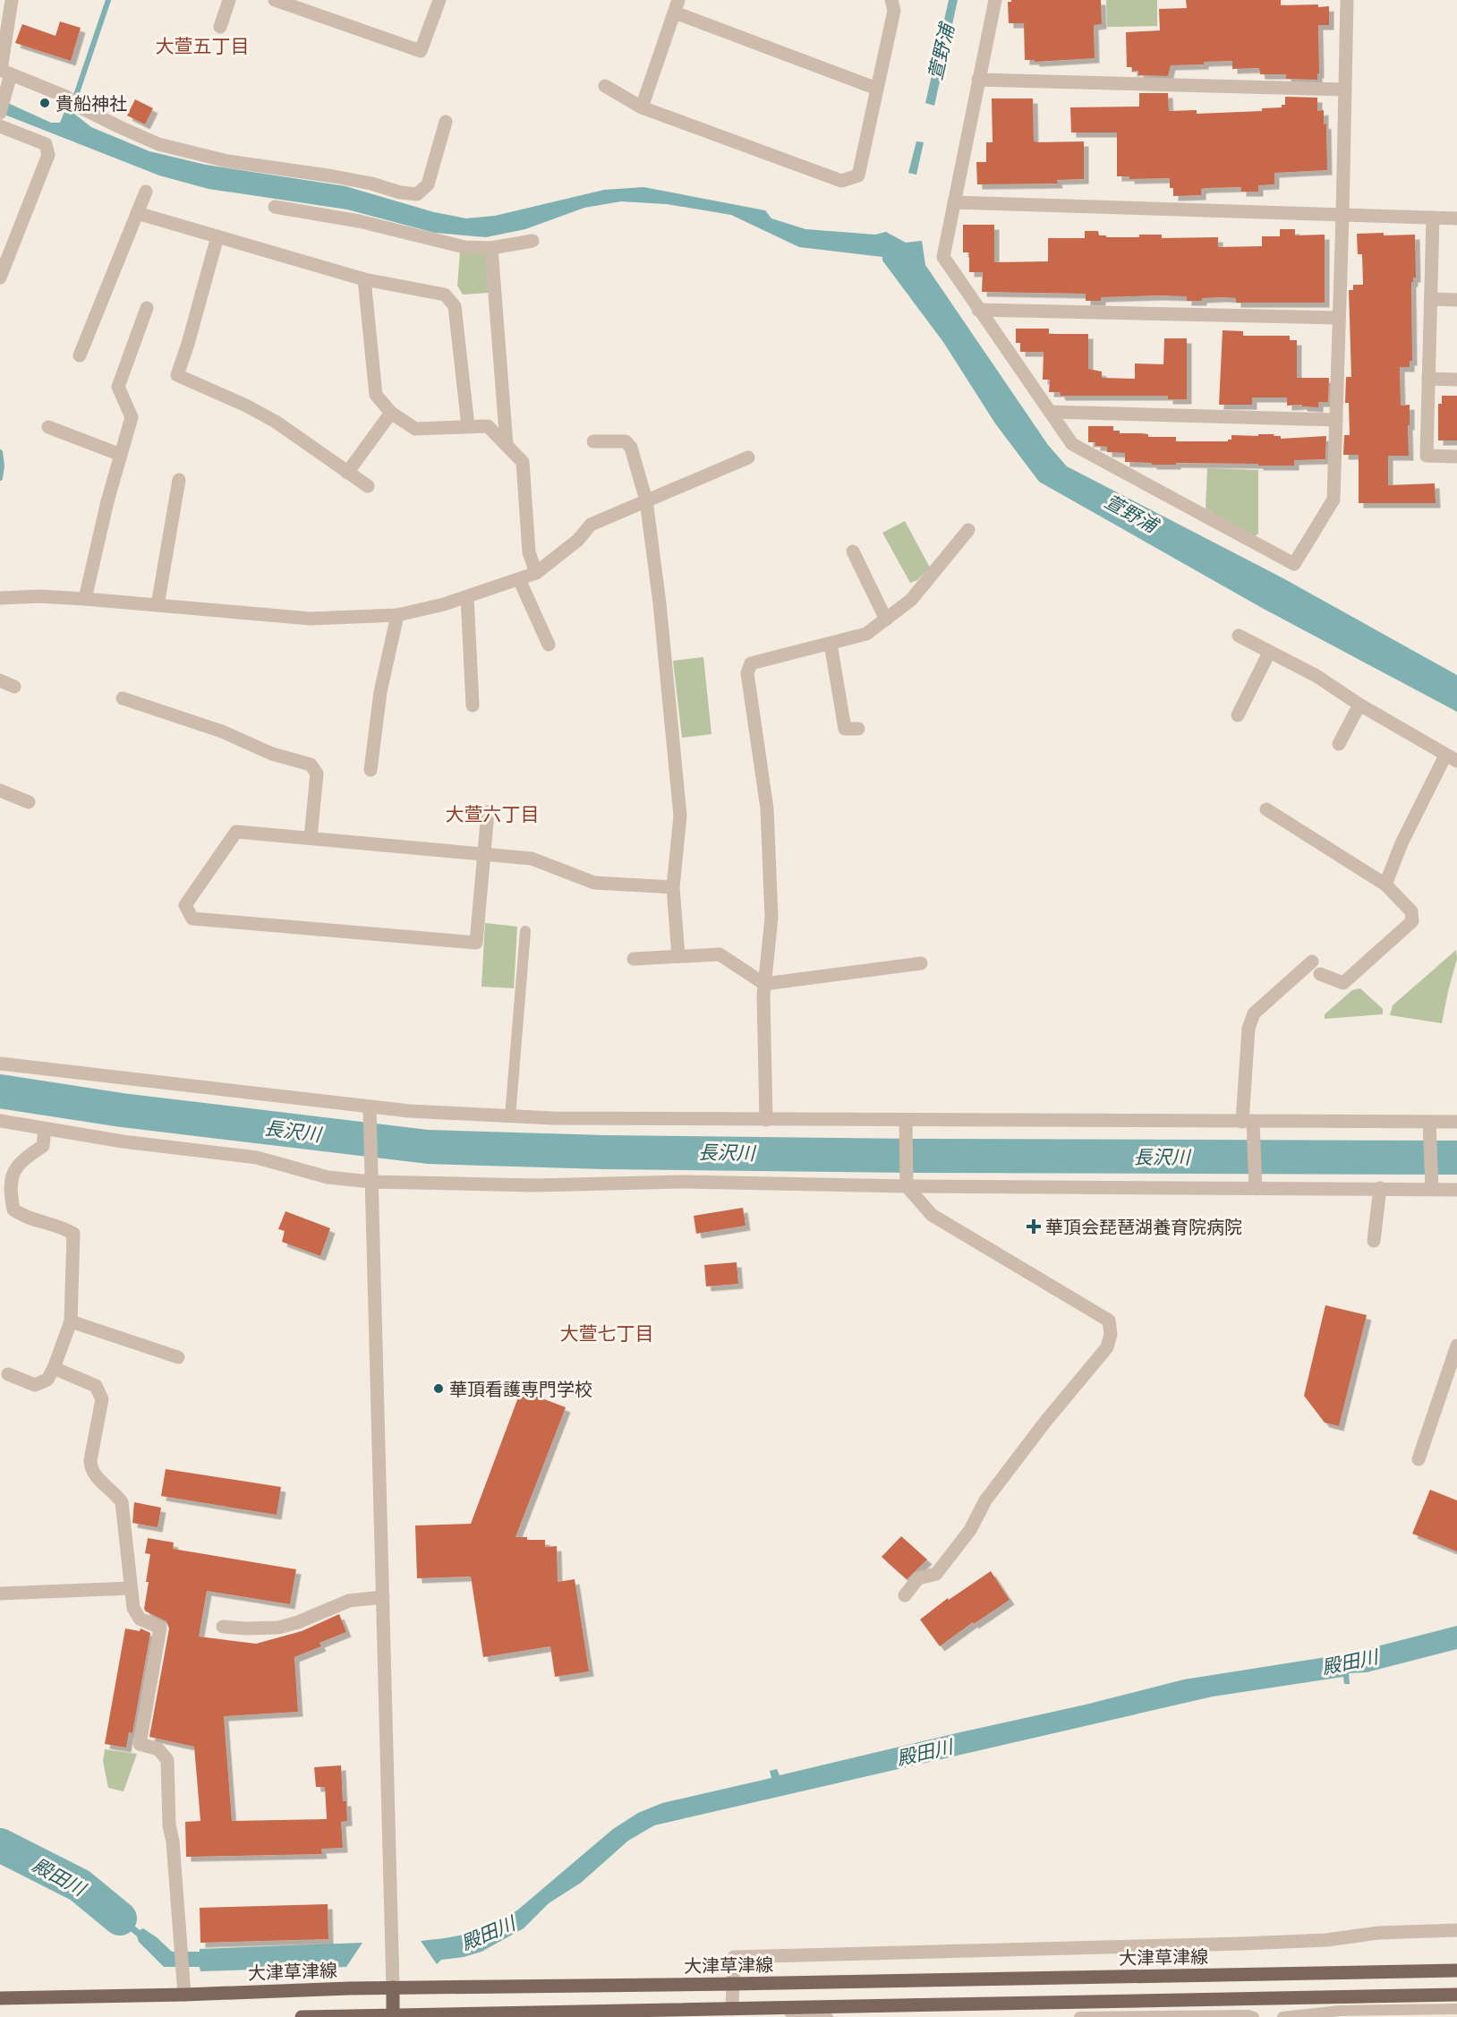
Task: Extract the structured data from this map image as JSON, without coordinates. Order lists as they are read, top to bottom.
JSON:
{
  "streets": {
    "main road": ["大津草津線"]
  },
  "districts": ["大萱五丁目", "大萱六丁目", "大萱七丁目"],
  "water": ["萱野浦", "長沢川", "殿田川"],
  "places": {
    "other": ["貴船神社", "華頂看護専門学校"],
    "health": ["華頂会琵琶湖養育院病院"]
  }
}
